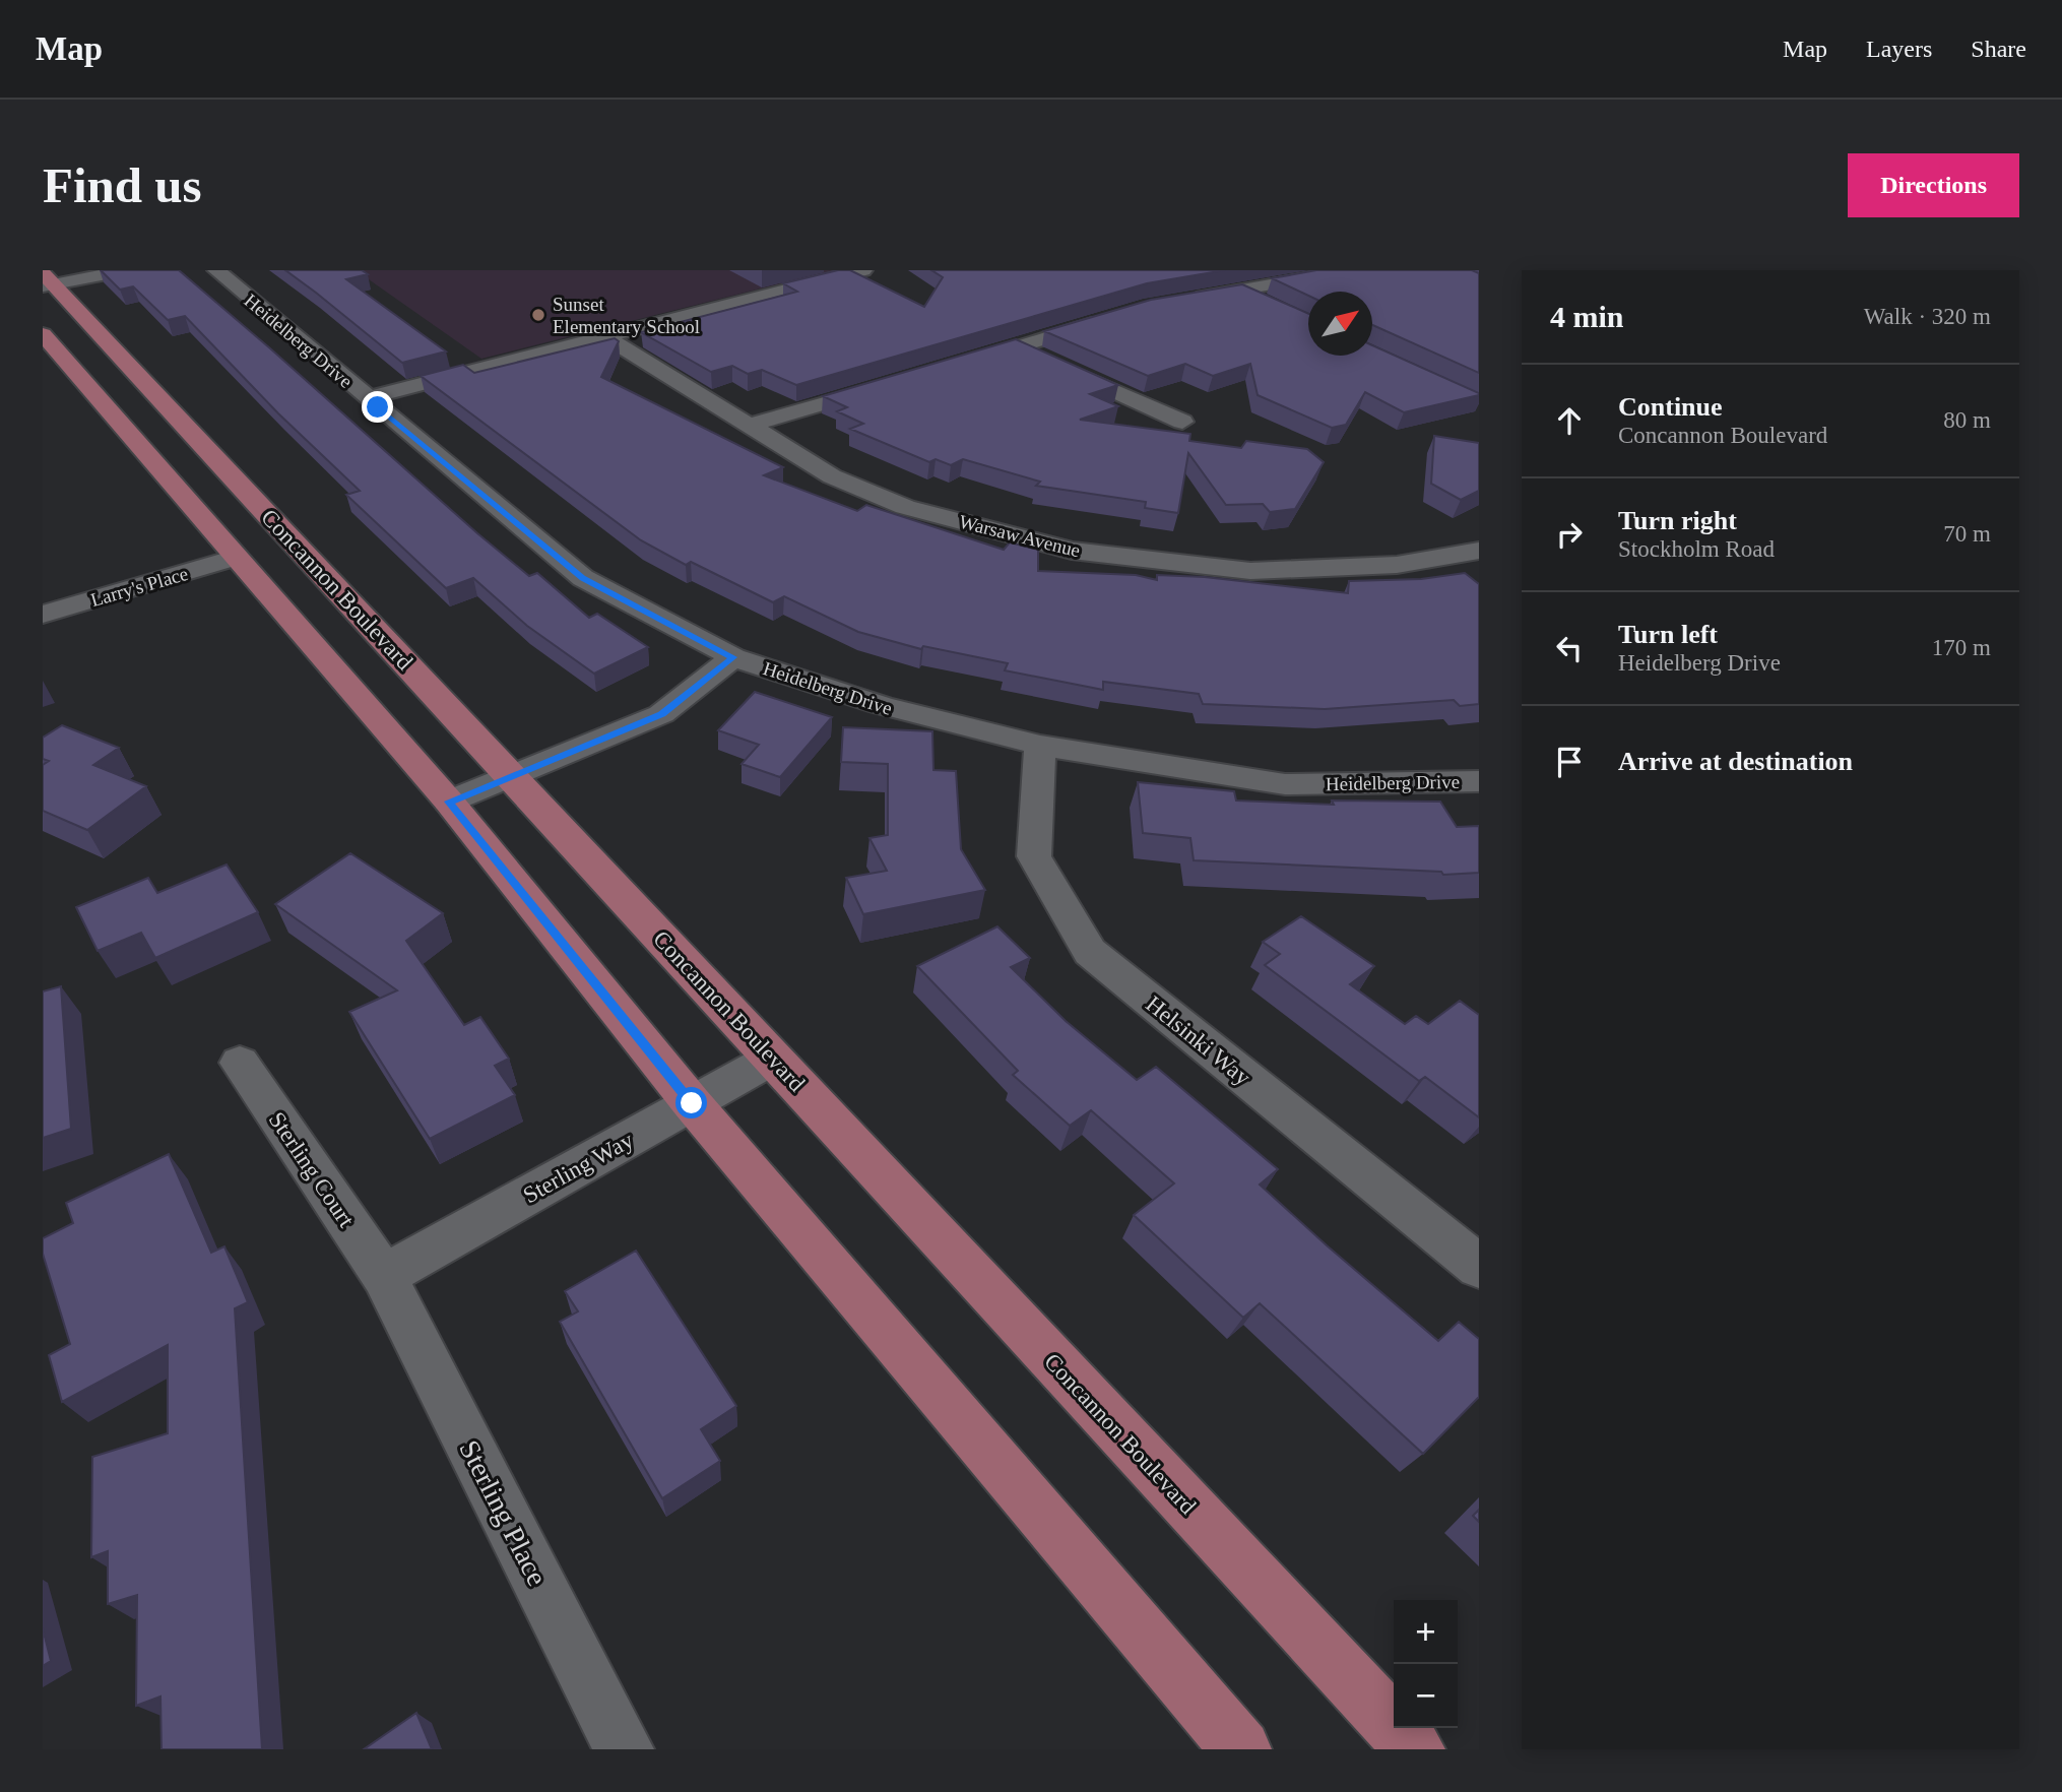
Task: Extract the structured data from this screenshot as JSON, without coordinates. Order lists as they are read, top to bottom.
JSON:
{
  "streets": {
    "main road": ["Concannon Boulevard"],
    "street": [
      "Heidelberg Drive",
      "Warsaw Avenue",
      "Larry's Place",
      "Helsinki Way",
      "Sterling Way",
      "Sterling Court",
      "Sterling Place"
    ]
  },
  "crossings": [
    ["Heidelberg Drive", "Helsinki Way"],
    ["Concannon Boulevard", "Sterling Way"],
    ["Sterling Way", "Sterling Court"],
    ["Sterling Way", "Sterling Place"],
    ["Sterling Court", "Sterling Place"]
  ],
  "places": ["Sunset Elementary School"],
  "north": "top right",
  "page": {
    "header": "Map",
    "nav": ["Map", "Layers", "Share"],
    "buttons": "Directions",
    "title": "Find us",
    "heading": ["4 min", "Walk · 320 m"],
    "list": [
      ["Continue", "Concannon Boulevard", "80 m"],
      ["Turn right", "Stockholm Road", "70 m"],
      ["Turn left", "Heidelberg Drive", "170 m"],
      "Arrive at destination"
    ],
    "map_buttons": ["+", "−"]
  }
}
